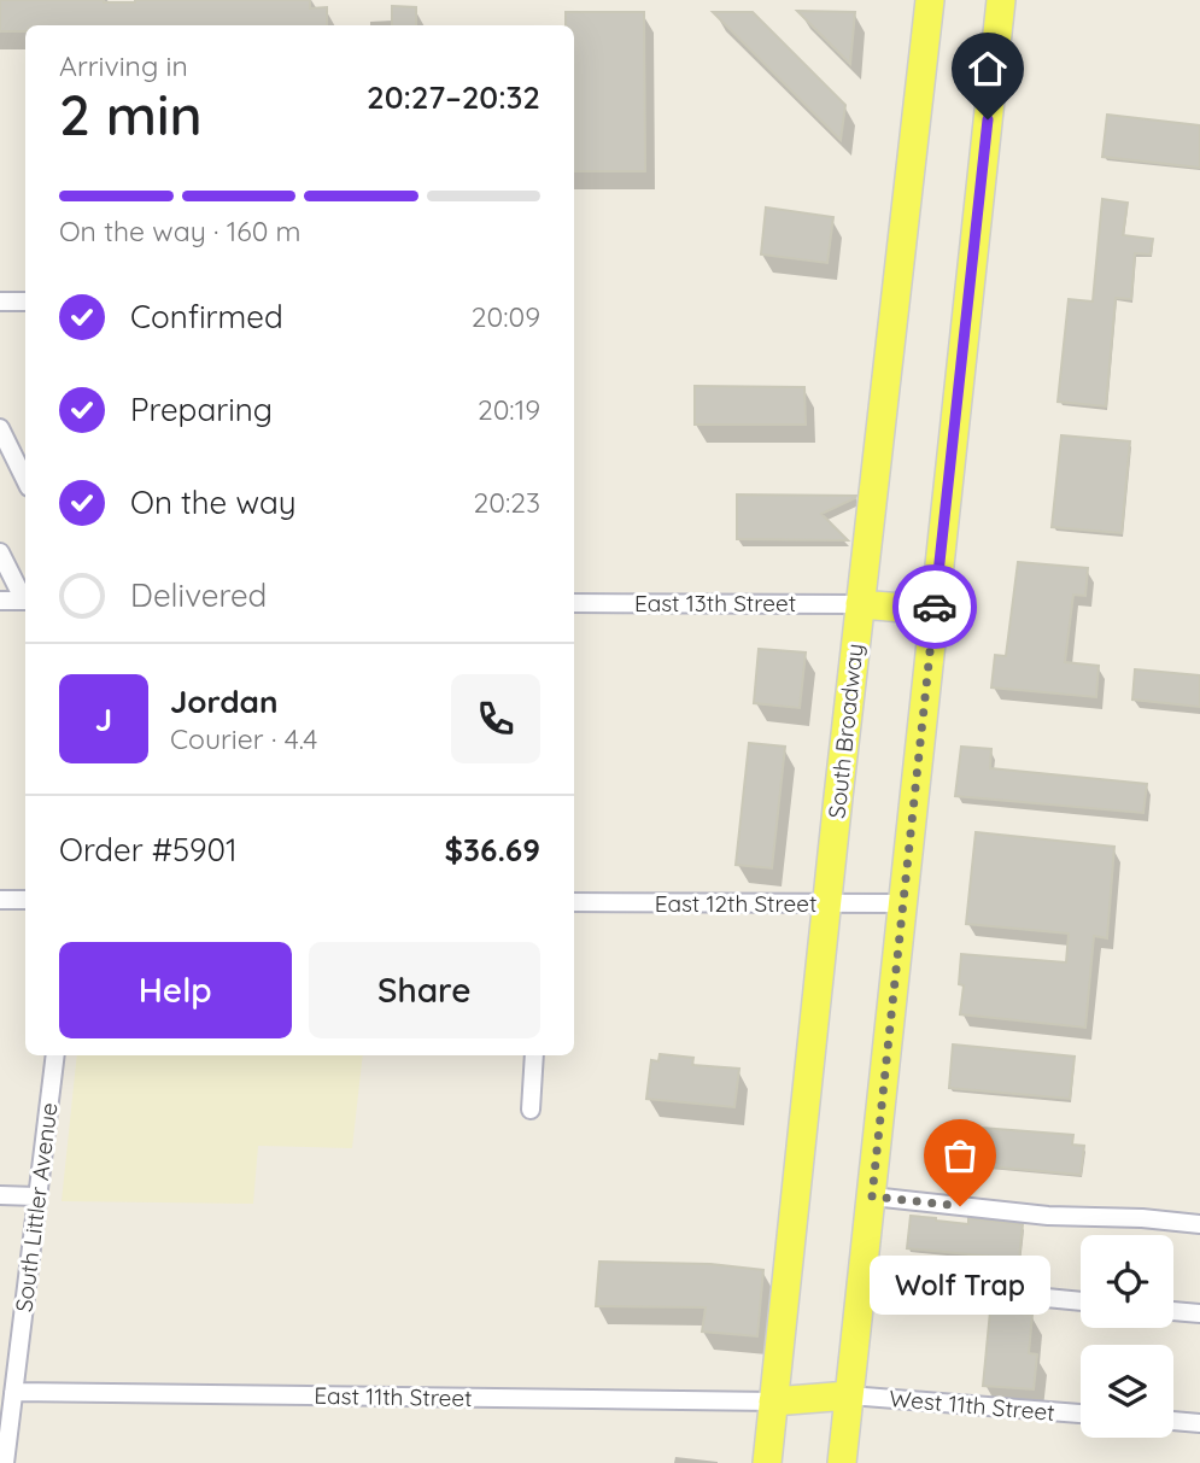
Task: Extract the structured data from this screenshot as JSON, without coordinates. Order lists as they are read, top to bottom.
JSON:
{
  "streets": {
    "main road": ["South Broadway"],
    "street": [
      "East 13th Street",
      "East 12th Street",
      "South Littler Avenue",
      "East 11th Street",
      "West 11th Street"
    ]
  },
  "crossings": [
    ["East 13th Street", "South Broadway"],
    ["South Broadway", "East 12th Street"],
    ["South Broadway", "East 11th Street"],
    ["South Littler Avenue", "East 11th Street"]
  ],
  "places": ["Wolf Trap"],
  "page": {
    "heading": ["2 min", "Arriving in", "20:27–20:32"],
    "panel": [
      "Jordan",
      "Courier · 4.4",
      "Order #5901",
      "$36.69"
    ],
    "bar": "On the way · 160 m",
    "list": [
      ["Confirmed", "20:09"],
      ["Preparing", "20:19"],
      ["On the way", "20:23"],
      "Delivered"
    ],
    "round": "J",
    "buttons": ["Help", "Share"],
    "bubble": "Wolf Trap"
  }
}
